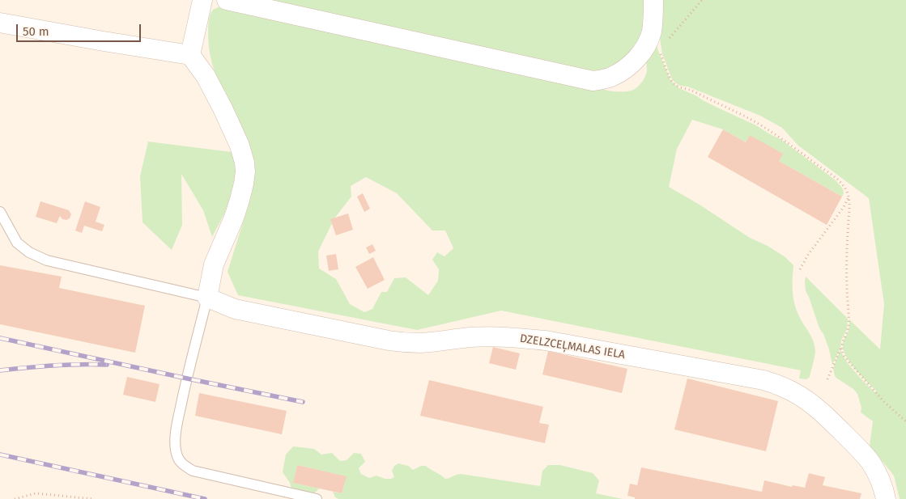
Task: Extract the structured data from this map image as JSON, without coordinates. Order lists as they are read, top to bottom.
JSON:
{
  "streets": {
    "street": ["DZELZCEĻMALAS IELA"]
  },
  "scale_bar": "50 m"
}
